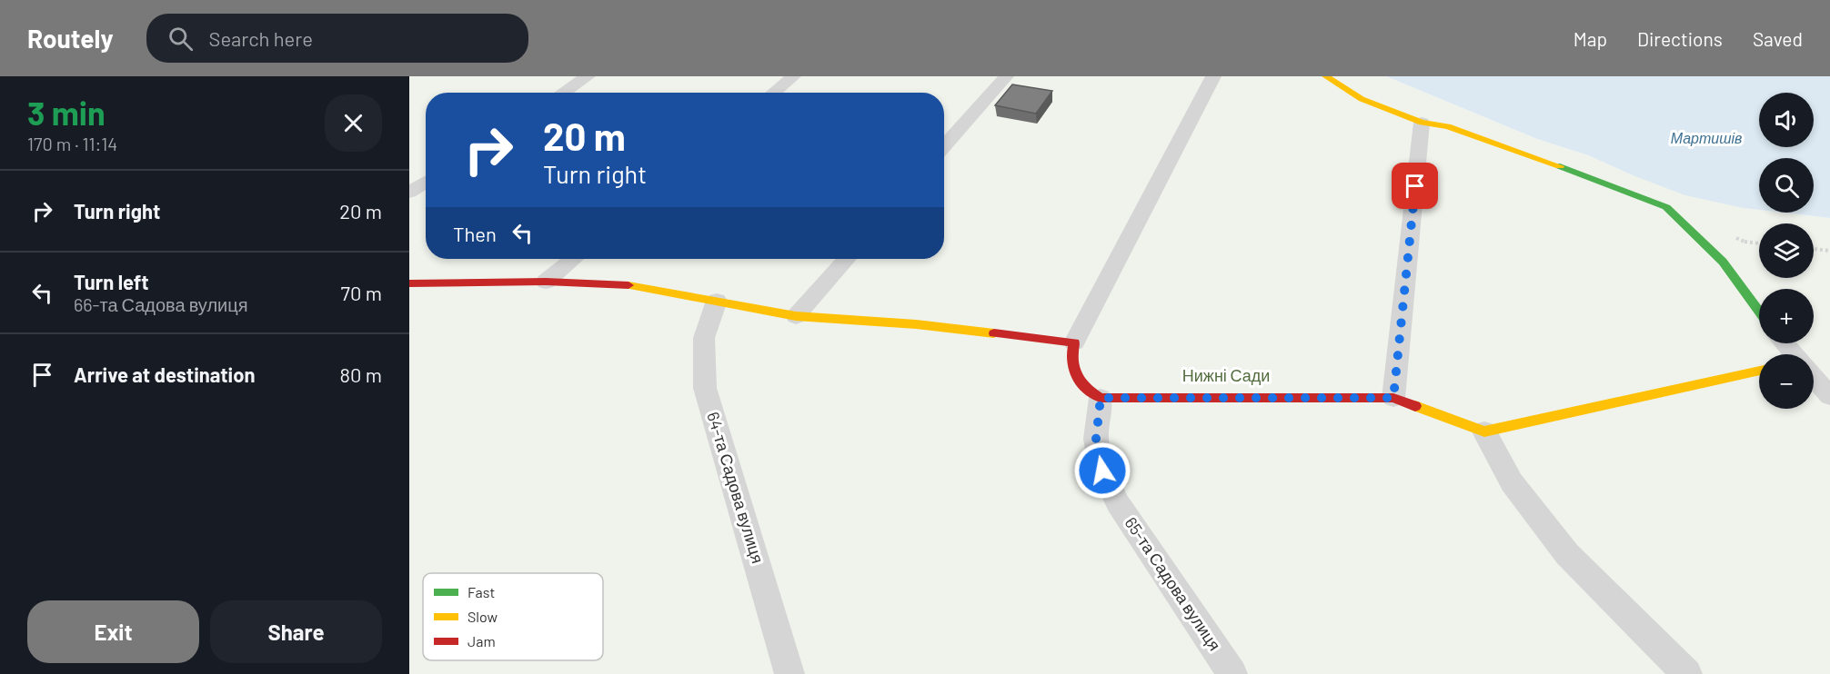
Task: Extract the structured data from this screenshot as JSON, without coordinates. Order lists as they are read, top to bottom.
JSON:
{
  "streets": {
    "street": ["64-та Садова вулиця", "65-та Садова вулиця"]
  },
  "water": ["Мартишів"],
  "parks": ["Нижні Сади"],
  "legend": ["Fast", "Slow", "Jam"],
  "page": {
    "header": "Routely",
    "search": "Search here",
    "nav": ["Map", "Directions", "Saved"],
    "heading": ["3 min", "170 m · 11:14"],
    "map_buttons": ["+", "−"],
    "turn": ["20 m", "Turn right"],
    "list": [
      {
        "name": "Turn right",
        "value": "20 m"
      },
      {
        "name": "Turn left",
        "note": "66-та Садова вулиця",
        "value": "70 m"
      },
      {
        "name": "Arrive at destination",
        "value": "80 m"
      }
    ],
    "then": "Then",
    "buttons": ["Exit", "Share"]
  }
}
